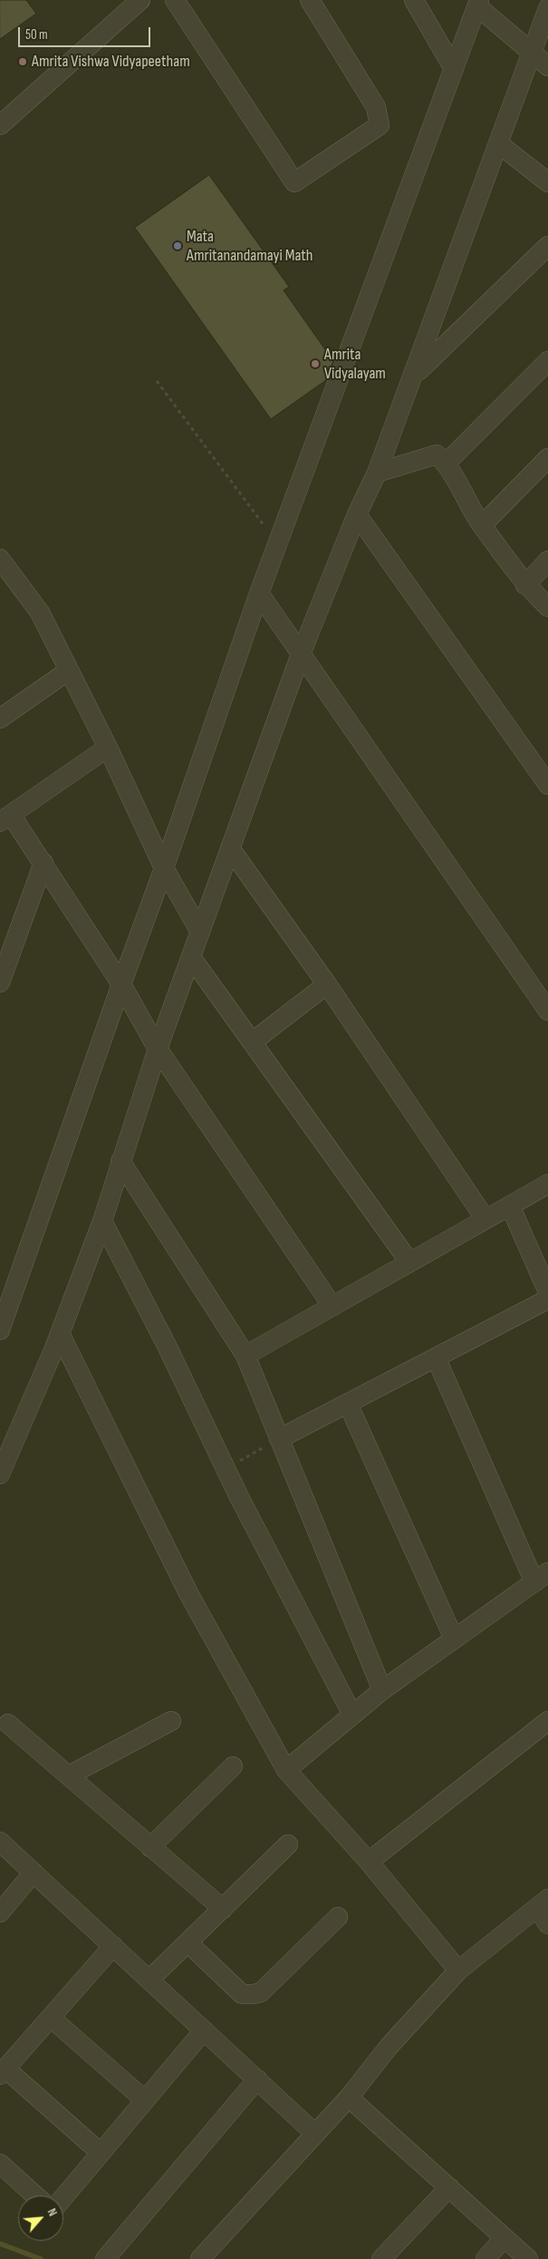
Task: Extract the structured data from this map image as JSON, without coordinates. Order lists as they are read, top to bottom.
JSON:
{
  "places": ["Amrita Vishwa Vidyapeetham", "Mata Amritanandamayi Math", "Amrita Vidyalayam"],
  "scale_bar": "50 m",
  "north": "top right"
}
